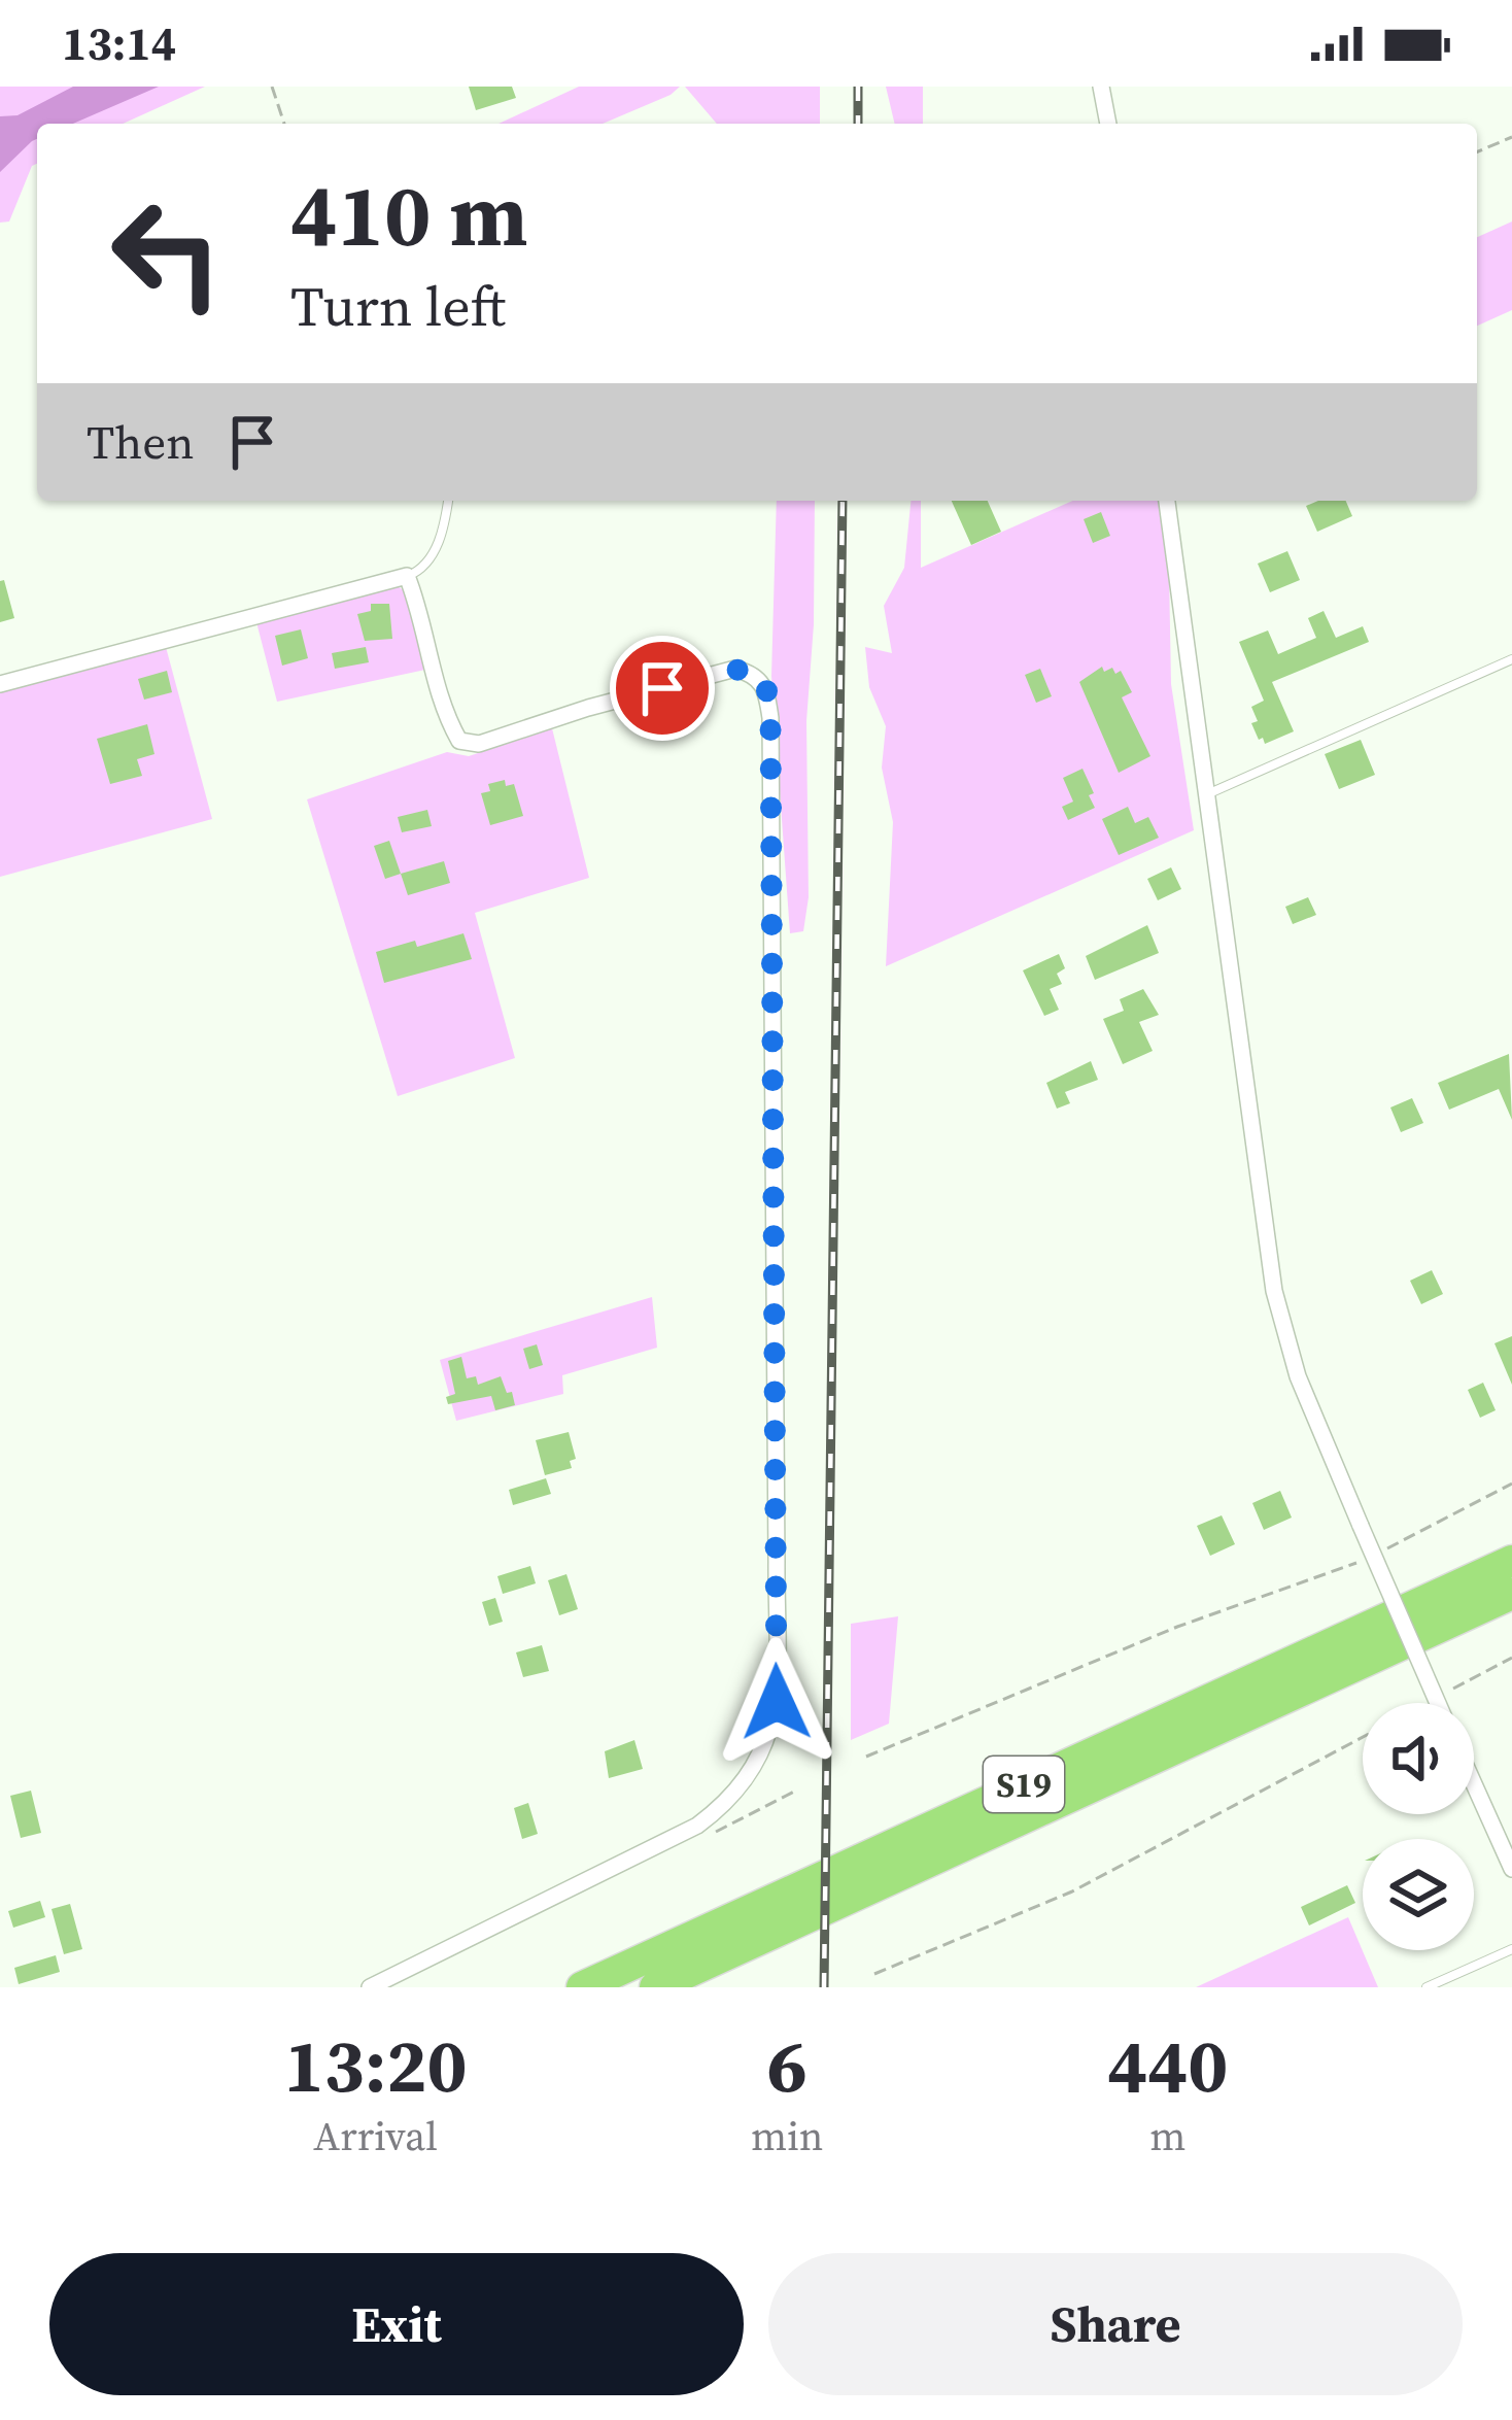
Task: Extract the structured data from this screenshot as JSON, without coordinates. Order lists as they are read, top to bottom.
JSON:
{
  "streets": {
    "highway": ["S19"]
  },
  "page": {
    "status": "13:14",
    "turn": ["410 m", "Turn left"],
    "then": "Then",
    "eta": [
      "13:20",
      "Arrival",
      "6",
      "min",
      "440",
      "m"
    ],
    "buttons": ["Exit", "Share"]
  }
}
